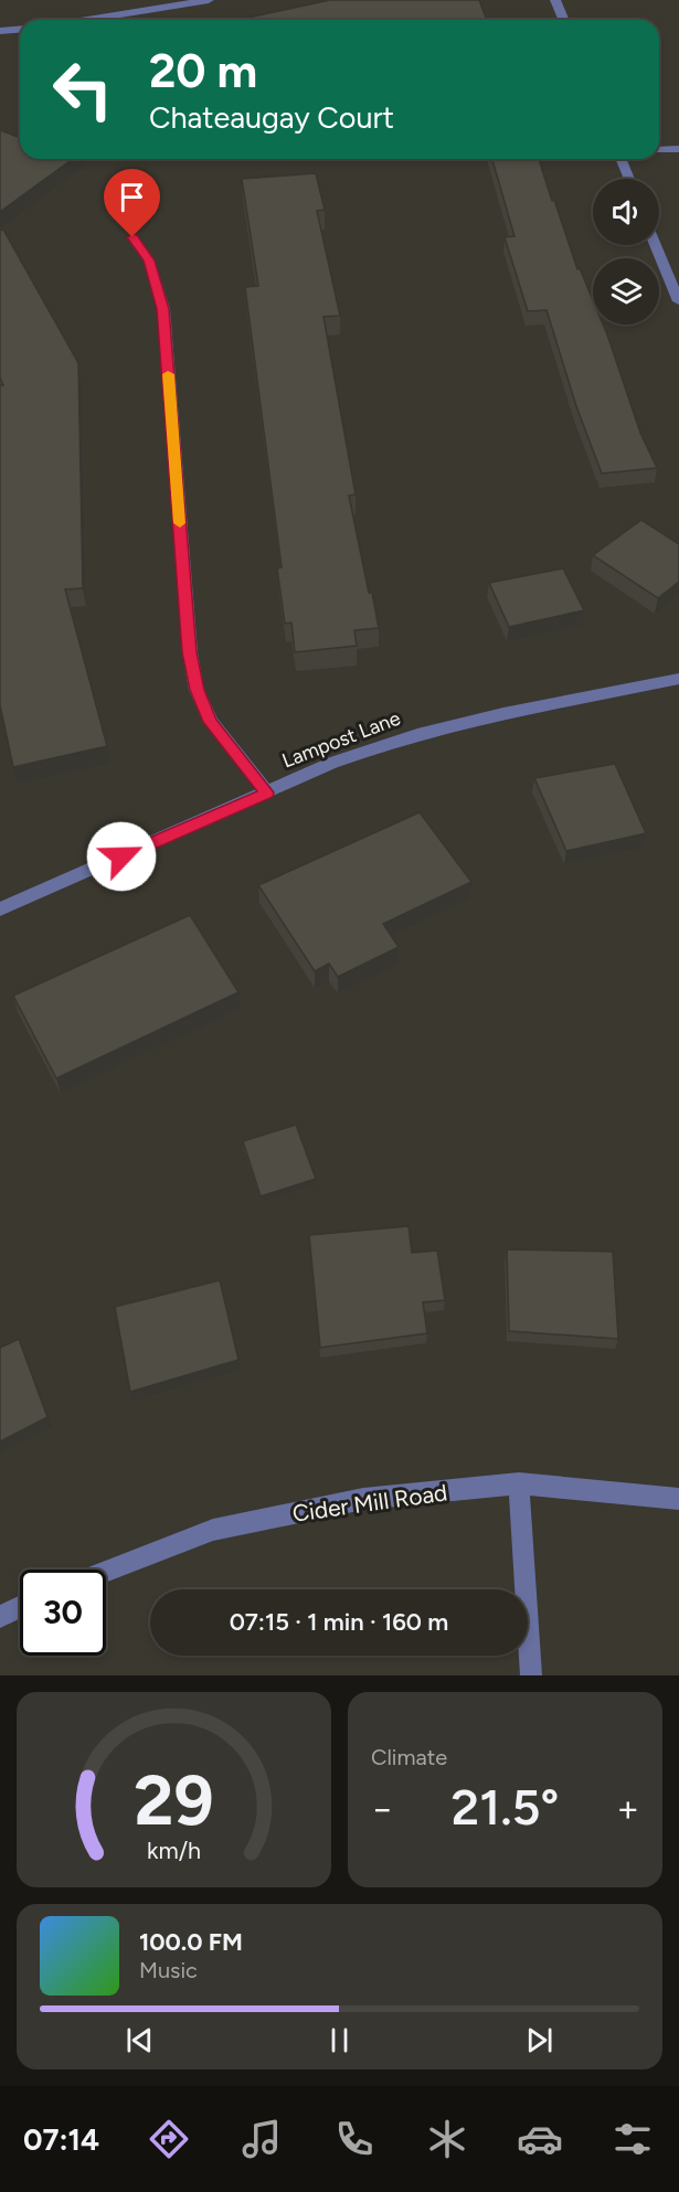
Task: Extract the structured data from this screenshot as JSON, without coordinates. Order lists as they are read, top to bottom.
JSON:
{
  "streets": {
    "street": ["Lampost Lane", "Cider Mill Road"]
  },
  "page": {
    "turn": ["20 m", "Chateaugay Court"],
    "limit": "30",
    "trip": "07:15 · 1 min · 160 m",
    "tile": "Climate",
    "heat": ["−", "21.5°", "+"],
    "song": ["100.0 FM", "Music"],
    "tabs": "07:14",
    "gauge": ["29", "km/h"]
  }
}
